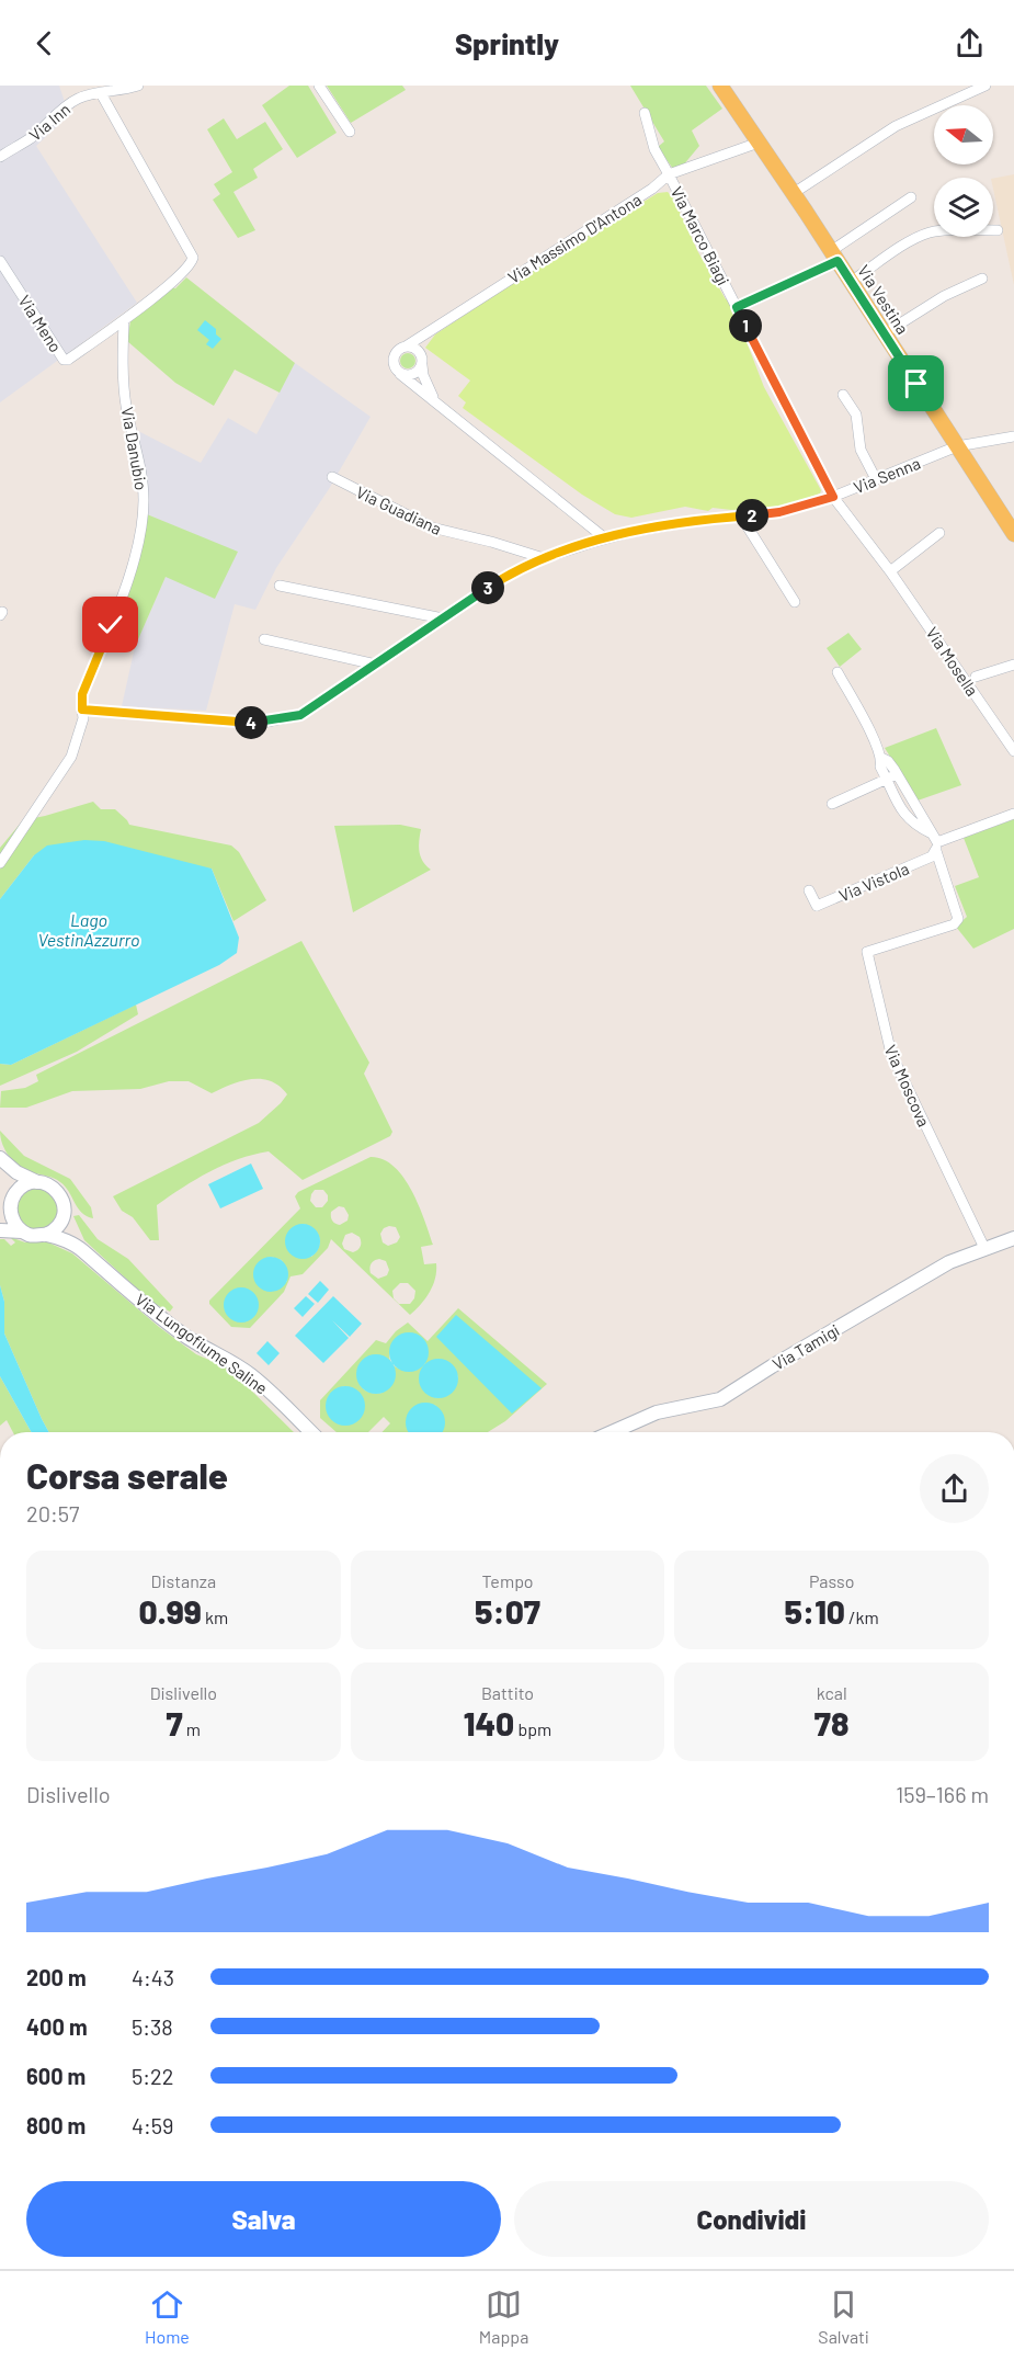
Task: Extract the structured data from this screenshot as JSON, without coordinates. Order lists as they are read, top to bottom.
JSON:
{
  "streets": {
    "main road": ["Via Vestina"],
    "street": [
      "Via Inn",
      "Via Marco Biagi",
      "Via Massimo D'Antona",
      "Via Meno",
      "Via Danubio",
      "Via Senna",
      "Via Guadiana",
      "Via Mosella",
      "Via Vistola",
      "Via Moscova",
      "Via Lungofiume Saline",
      "Via Tamigi"
    ]
  },
  "crossings": [
    ["Via Marco Biagi", "Via Massimo D'Antona"],
    ["Via Marco Biagi", "Via Senna"],
    ["Via Marco Biagi", "Via Mosella"],
    ["Via Massimo D'Antona", "Via Vestina"],
    ["Via Vestina", "Via Senna"],
    ["Via Meno", "Via Danubio"],
    ["Via Danubio", "Via Senna"],
    ["Via Senna", "Via Guadiana"],
    ["Via Senna", "Via Mosella"],
    ["Via Vistola", "Via Moscova"],
    ["Via Moscova", "Via Tamigi"]
  ],
  "water": ["Lago VestinAzzurro"],
  "north": "left",
  "page": {
    "header": "Sprintly",
    "pins": [
      "1",
      "2",
      "3",
      "4"
    ],
    "heading": ["Corsa serale", "20:57"],
    "stats": [
      ["Distanza", "0.99 km"],
      ["Tempo", "5:07"],
      ["Passo", "5:10 /km"],
      ["Dislivello", "7 m"],
      ["Battito", "140 bpm"],
      ["kcal", "78"]
    ],
    "chart": ["Dislivello", "159–166 m"],
    "list": [
      {
        "name": "200 m",
        "note": "4:43"
      },
      {
        "name": "400 m",
        "note": "5:38"
      },
      {
        "name": "600 m",
        "note": "5:22"
      },
      {
        "name": "800 m",
        "note": "4:59"
      }
    ],
    "buttons": ["Salva", "Condividi"],
    "tabs": ["Home", "Mappa", "Salvati"]
  }
}
